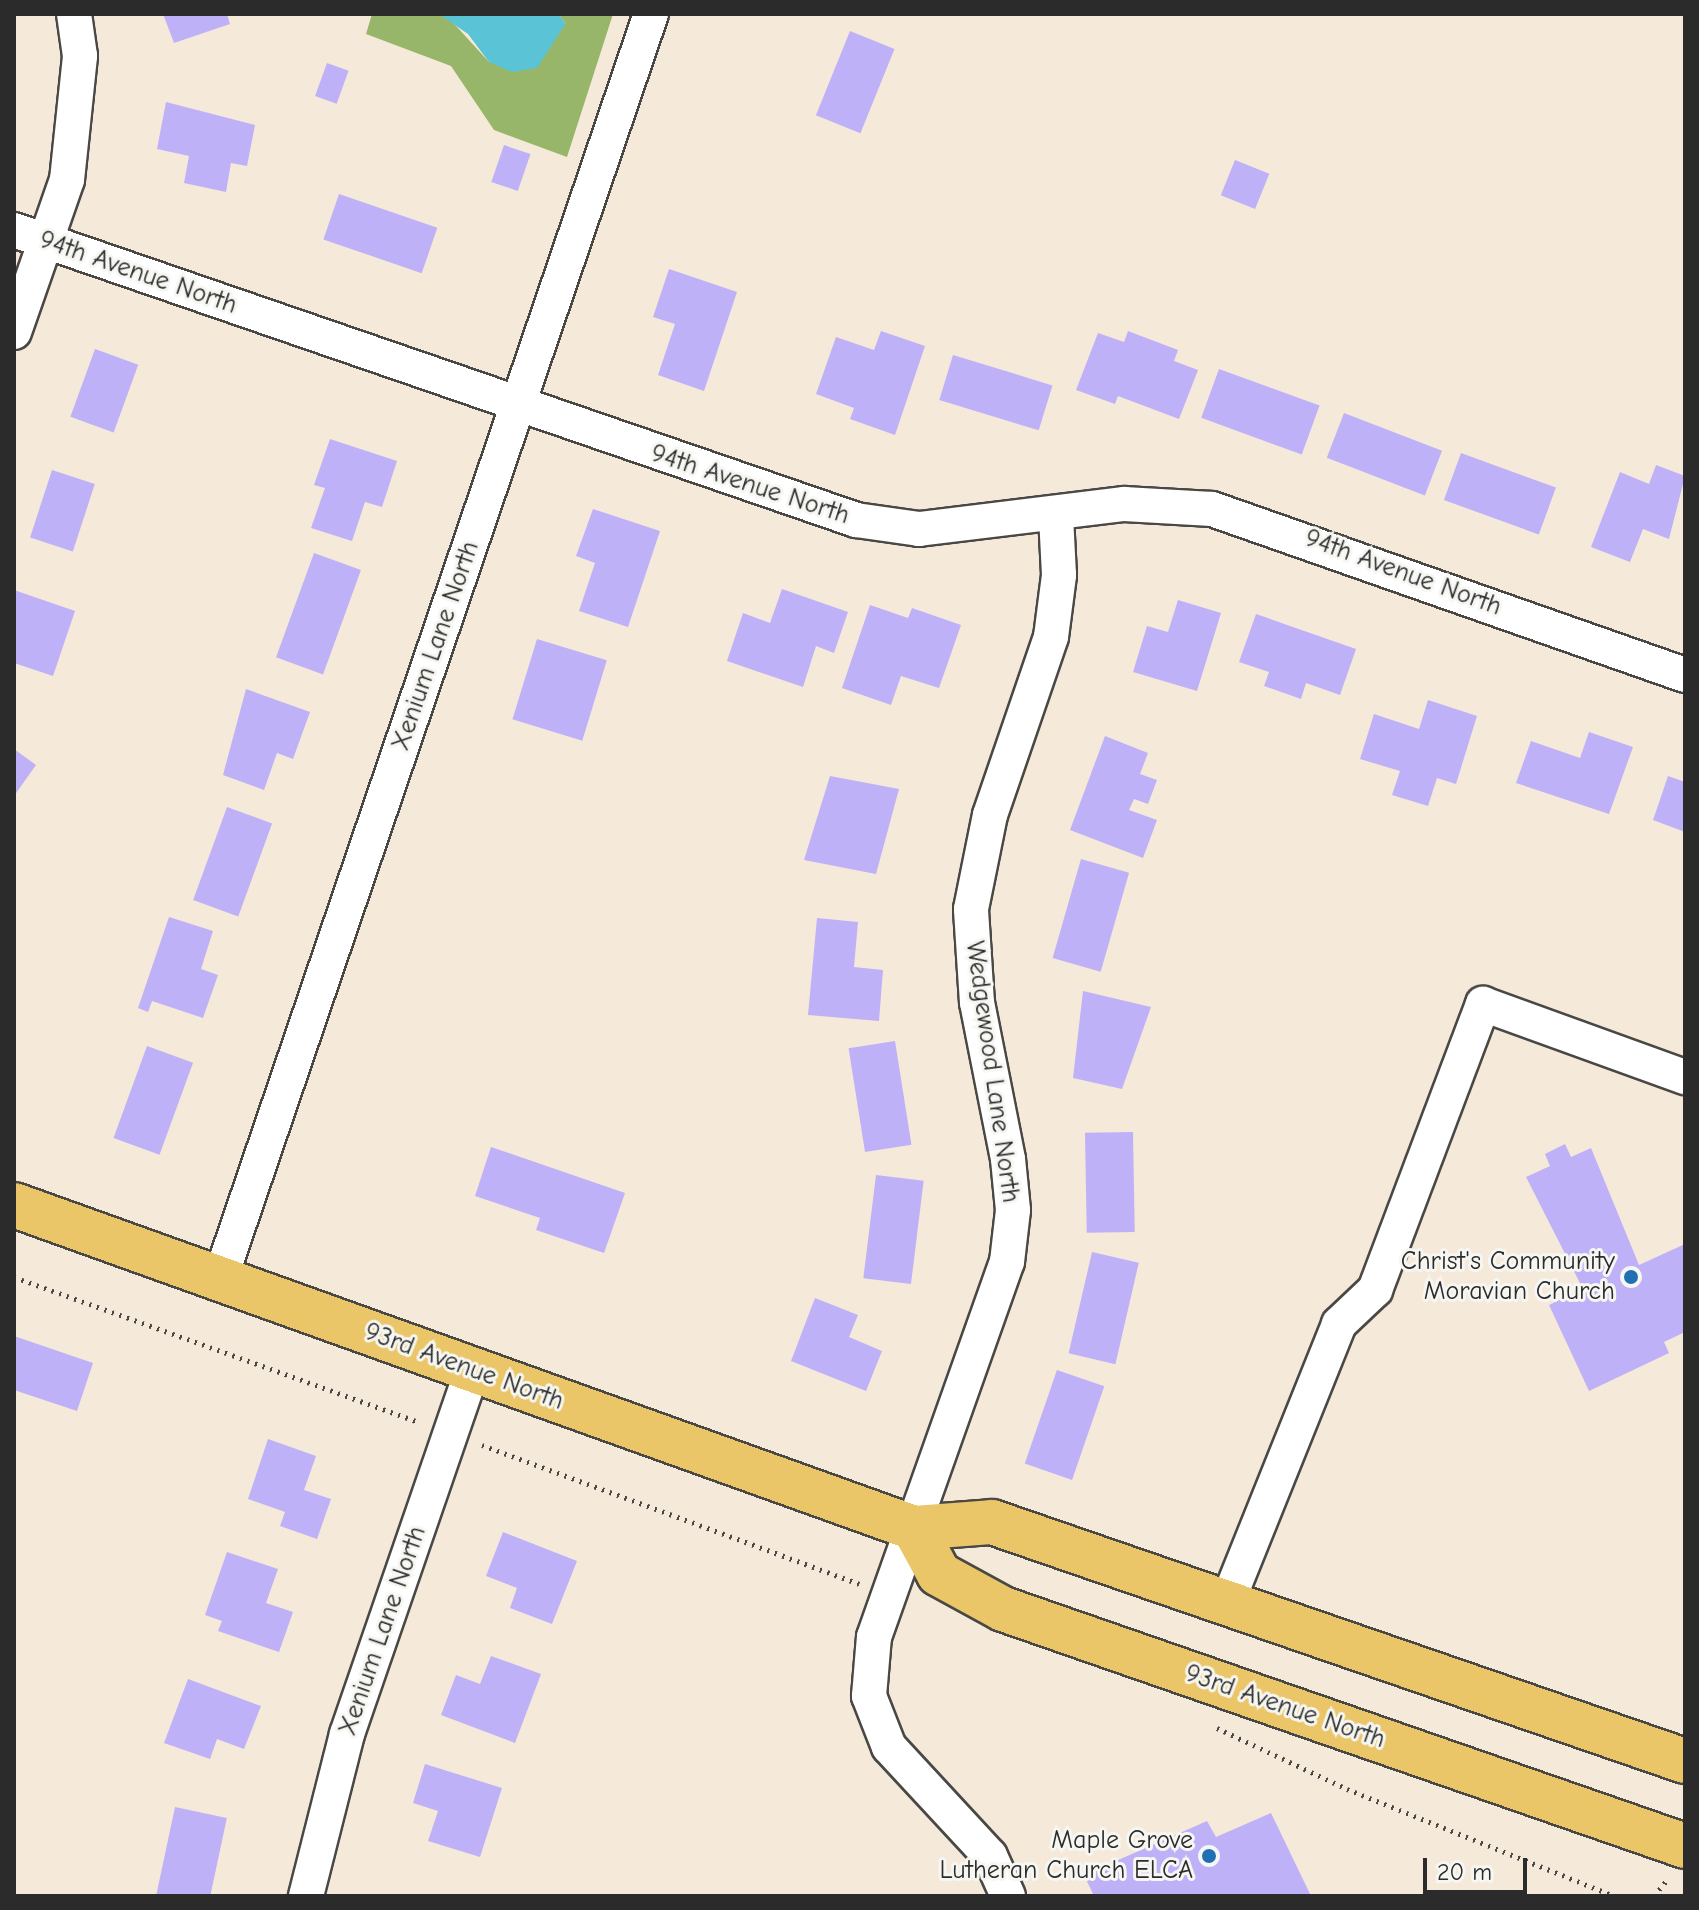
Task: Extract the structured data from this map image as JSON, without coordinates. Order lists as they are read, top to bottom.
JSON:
{
  "streets": {
    "main road": ["93rd Avenue North"],
    "street": ["94th Avenue North", "Xenium Lane North", "Wedgewood Lane North"]
  },
  "crossings": [
    ["94th Avenue North", "Xenium Lane North"],
    ["94th Avenue North", "Wedgewood Lane North"],
    ["Xenium Lane North", "93rd Avenue North"],
    ["Wedgewood Lane North", "93rd Avenue North"]
  ],
  "places": ["Christ's Community Moravian Church", "Maple Grove Lutheran Church ELCA"],
  "scale_bar": "20 m"
}
